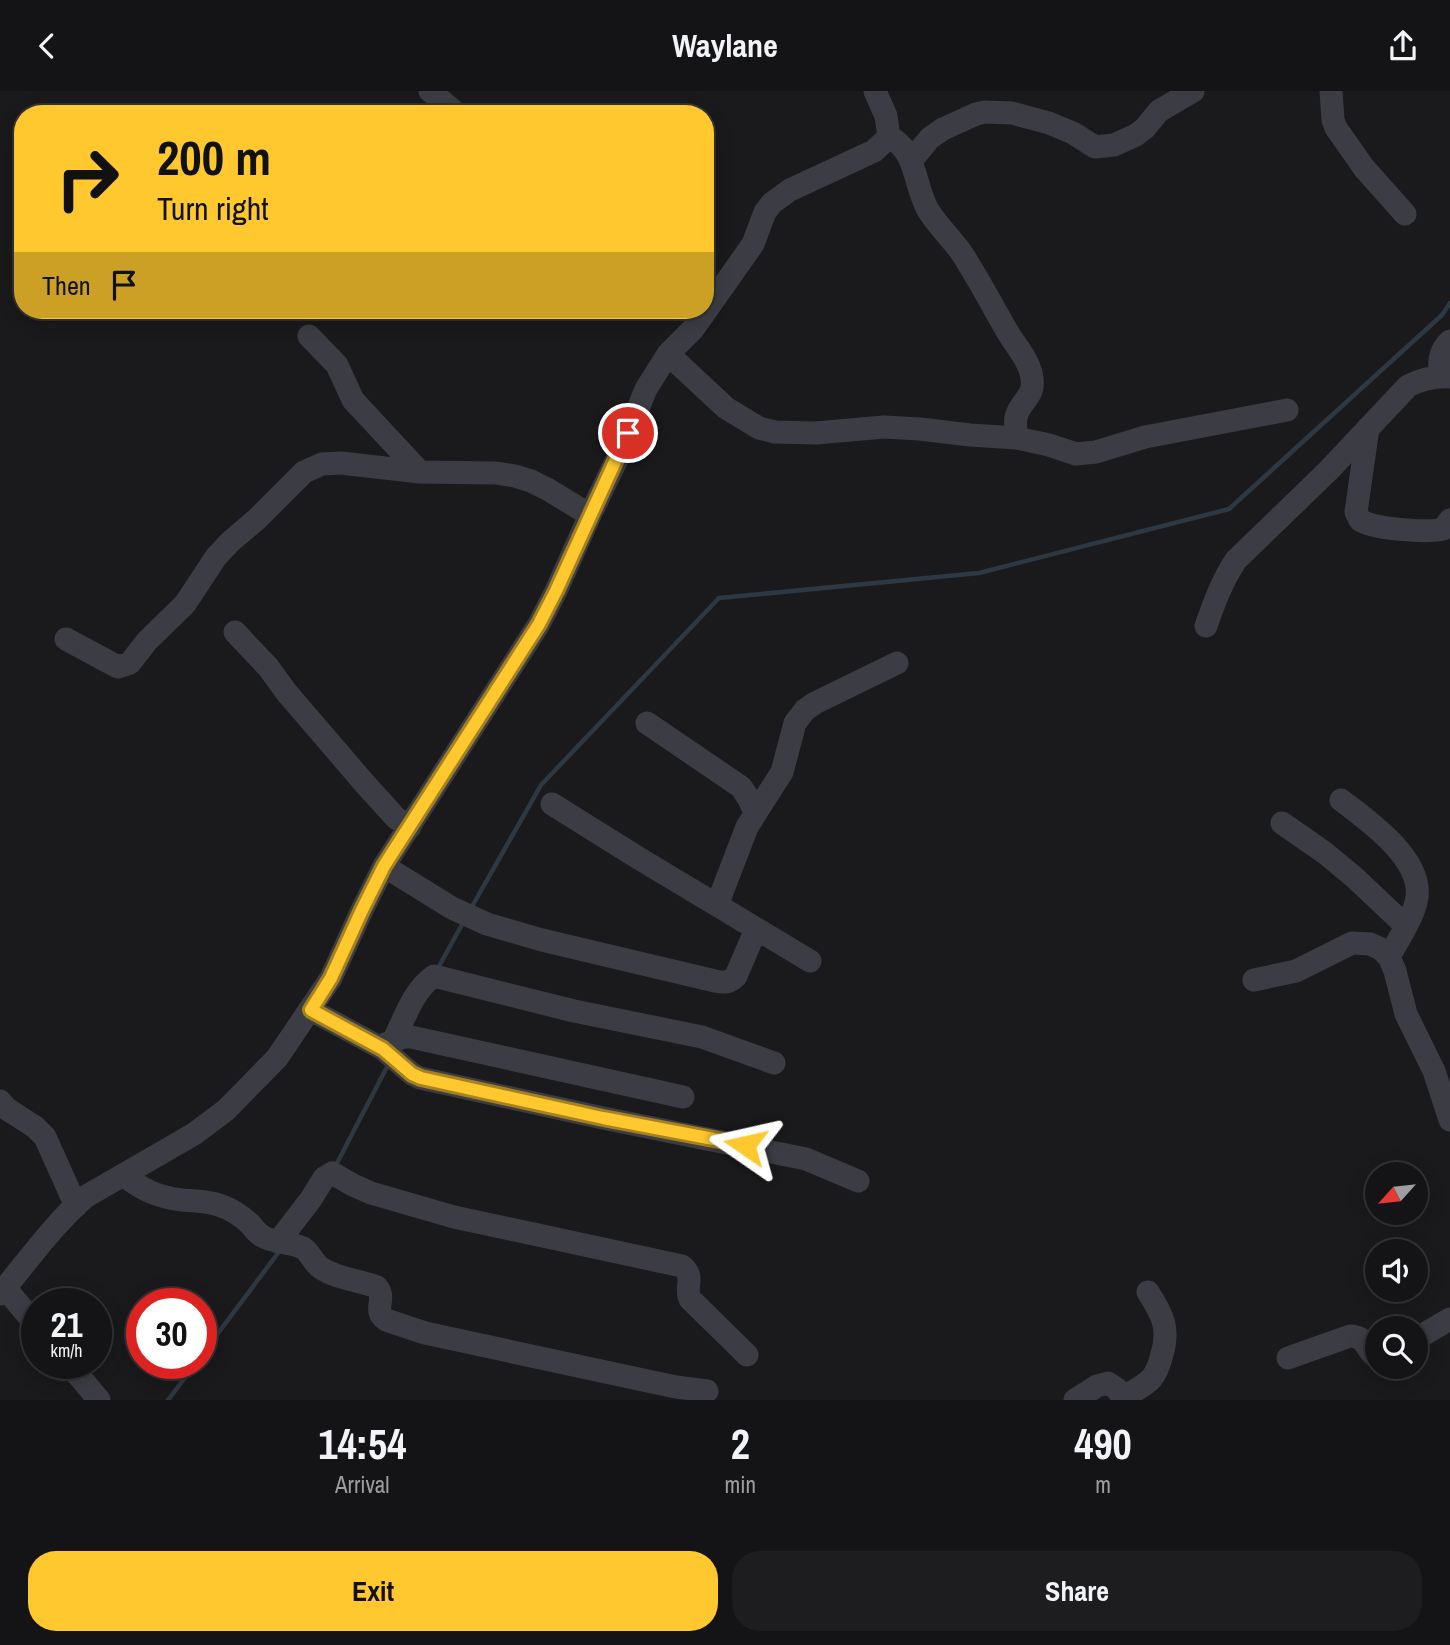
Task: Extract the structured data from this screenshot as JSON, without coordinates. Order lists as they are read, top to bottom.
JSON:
{
  "north": "bottom left",
  "page": {
    "header": "Waylane",
    "turn": ["200 m", "Turn right"],
    "then": "Then",
    "speed": "21 km/h",
    "limit": "30",
    "eta": [
      "14:54",
      "Arrival",
      "2",
      "min",
      "490",
      "m"
    ],
    "buttons": ["Exit", "Share"]
  }
}
